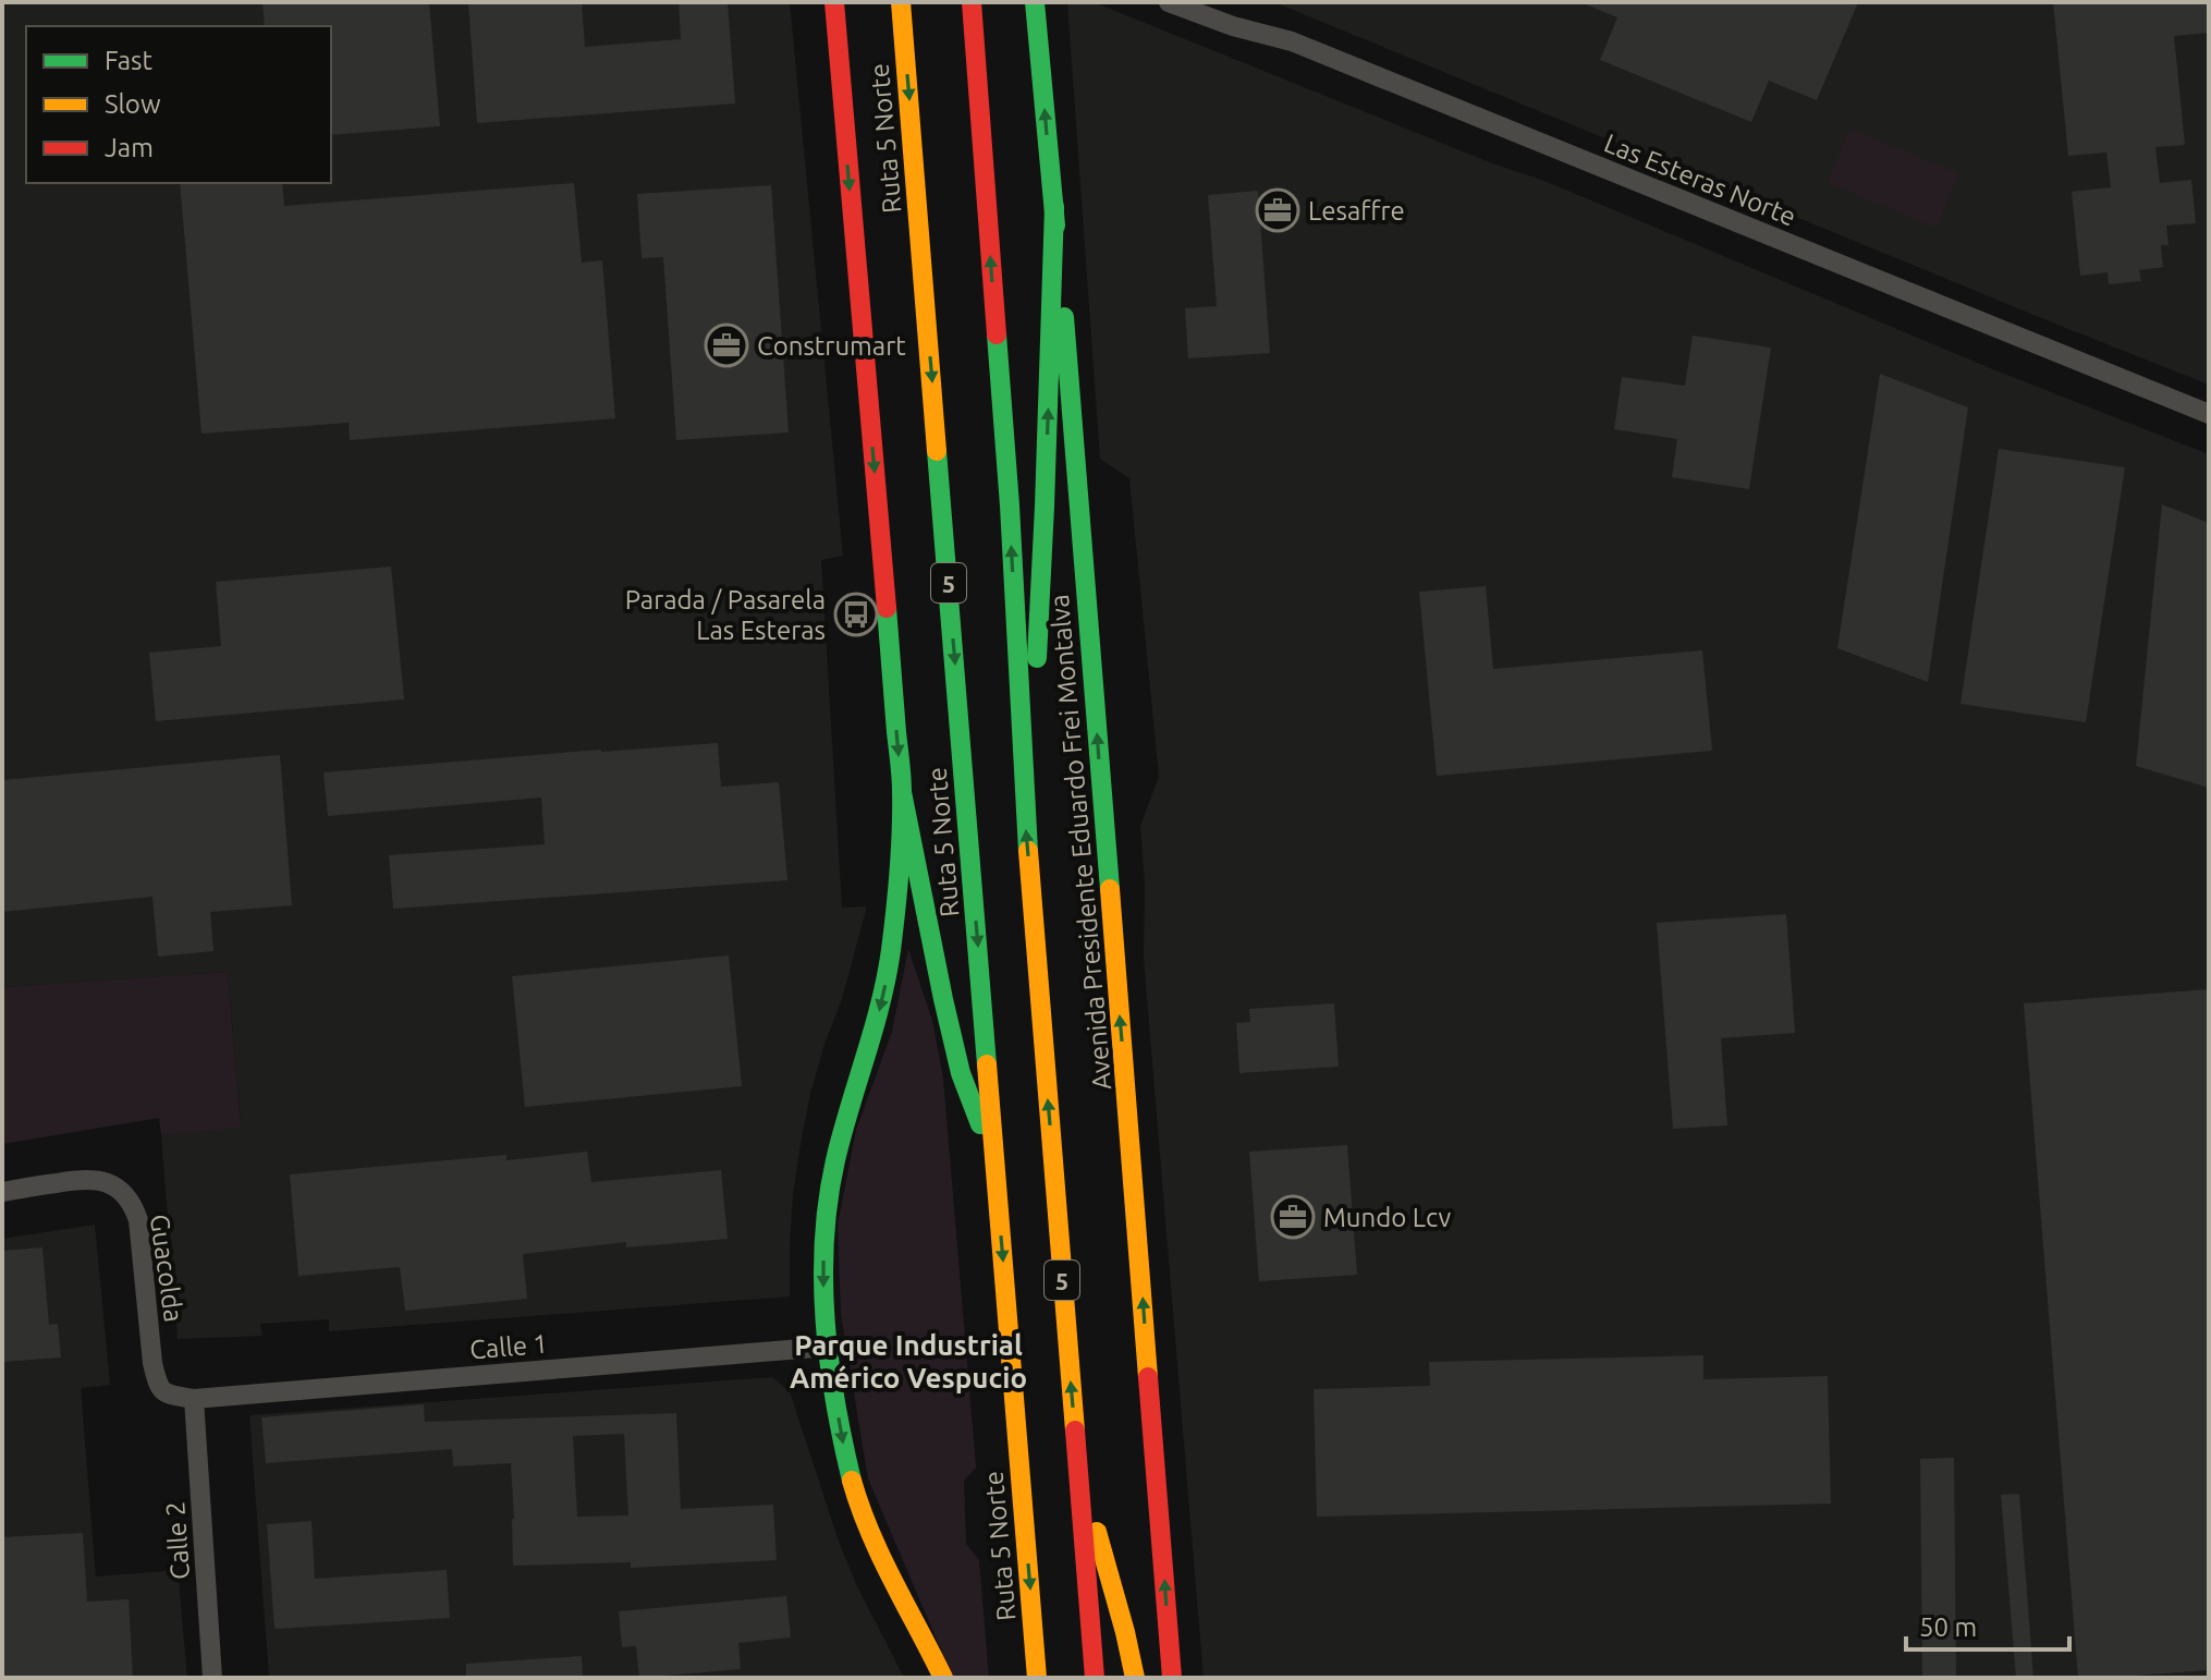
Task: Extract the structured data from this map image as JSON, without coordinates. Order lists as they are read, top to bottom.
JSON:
{
  "streets": {
    "main road": ["Ruta 5 Norte", "5", "Avenida Presidente Eduardo Frei Montalva"],
    "street": [
      "Las Esteras Norte",
      "Guacolda",
      "Calle 1",
      "Calle 2"
    ]
  },
  "crossings": [
    ["Guacolda", "Calle 1"],
    ["Guacolda", "Calle 2"],
    ["Calle 1", "Calle 2"]
  ],
  "districts": ["Parque Industrial Américo Vespucio"],
  "places": {
    "office": ["Lesaffre", "Construmart", "Mundo Lcv"],
    "bus stop": ["Parada / Pasarela Las Esteras"]
  },
  "legend": ["Fast", "Slow", "Jam"],
  "scale_bar": "50 m"
}
